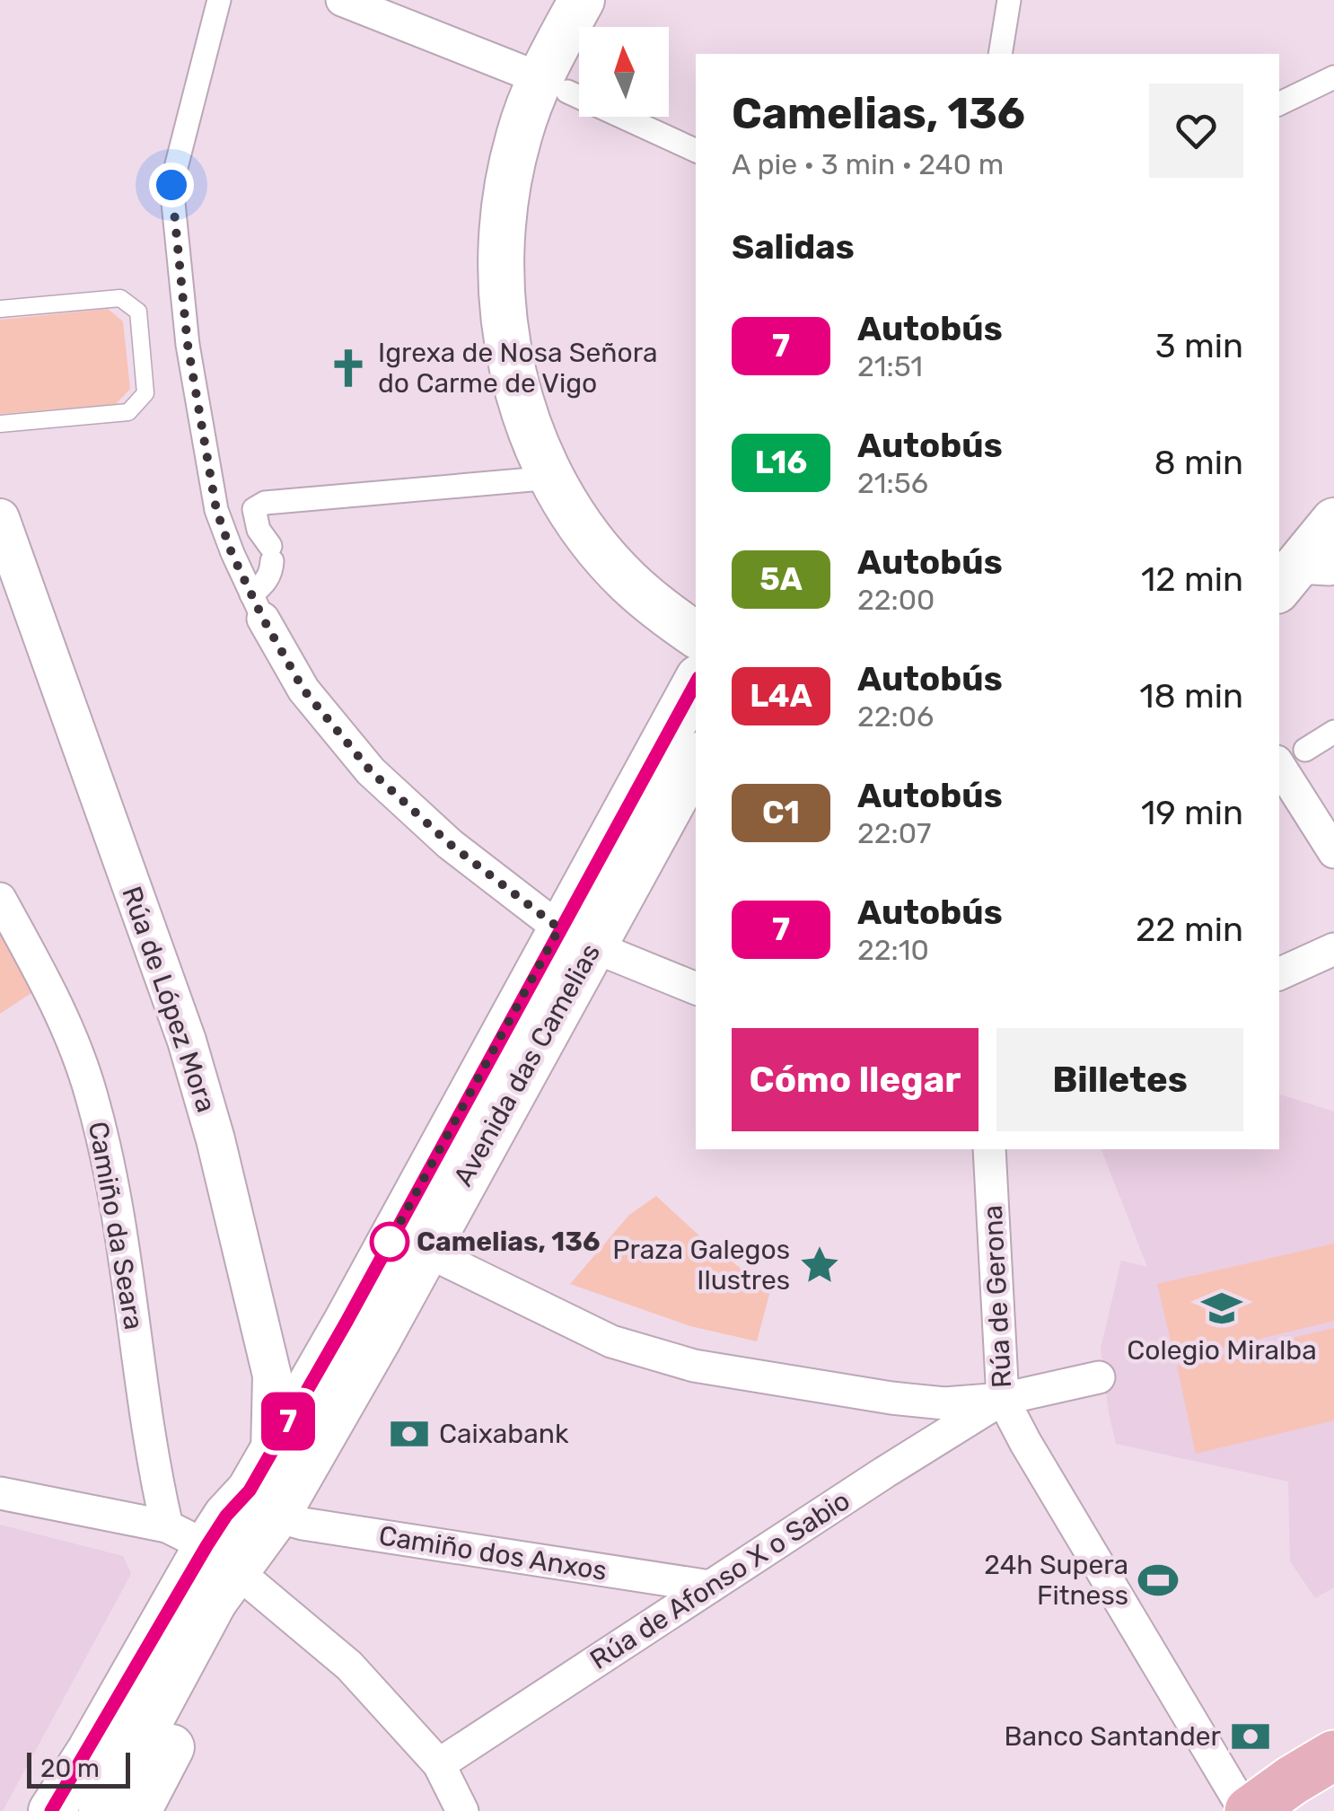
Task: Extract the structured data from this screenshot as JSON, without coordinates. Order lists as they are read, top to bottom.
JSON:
{
  "streets": {
    "main road": ["Avenida das Camelias"],
    "street": [
      "Rúa de López Mora",
      "Camiño da Seara",
      "Rúa de Gerona",
      "Camiño dos Anxos",
      "Rúa de Afonso X o Sabio"
    ]
  },
  "crossings": [
    ["Rúa de López Mora", "Avenida das Camelias"],
    ["Rúa de López Mora", "Camiño dos Anxos"],
    ["Avenida das Camelias", "Camiño dos Anxos"],
    ["Rúa de Gerona", "Rúa de Afonso X o Sabio"],
    ["Camiño dos Anxos", "Rúa de Afonso X o Sabio"]
  ],
  "places": {
    "church": ["Igrexa de Nosa Señora do Carme de Vigo"],
    "other": ["Camelias, 136"],
    "place": ["Praza Galegos Ilustres"],
    "school or university": ["Colegio Miralba"],
    "bank": ["Caixabank", "Banco Santander"],
    "sports": ["24h Supera Fitness"]
  },
  "lines": ["bus line 7"],
  "scale_bar": "20 m",
  "north": "top",
  "page": {
    "on_map": "7",
    "heading": [
      ["Camelias, 136", "A pie · 3 min · 240 m"],
      "Salidas"
    ],
    "list": [
      {
        "mark": "7",
        "name": "Autobús",
        "note": "21:51",
        "value": "3 min"
      },
      {
        "mark": "L16",
        "name": "Autobús",
        "note": "21:56",
        "value": "8 min"
      },
      {
        "mark": "5A",
        "name": "Autobús",
        "note": "22:00",
        "value": "12 min"
      },
      {
        "mark": "L4A",
        "name": "Autobús",
        "note": "22:06",
        "value": "18 min"
      },
      {
        "mark": "C1",
        "name": "Autobús",
        "note": "22:07",
        "value": "19 min"
      },
      {
        "mark": "7",
        "name": "Autobús",
        "note": "22:10",
        "value": "22 min"
      }
    ],
    "buttons": ["Cómo llegar", "Billetes"],
    "scale": "20 m"
  }
}
